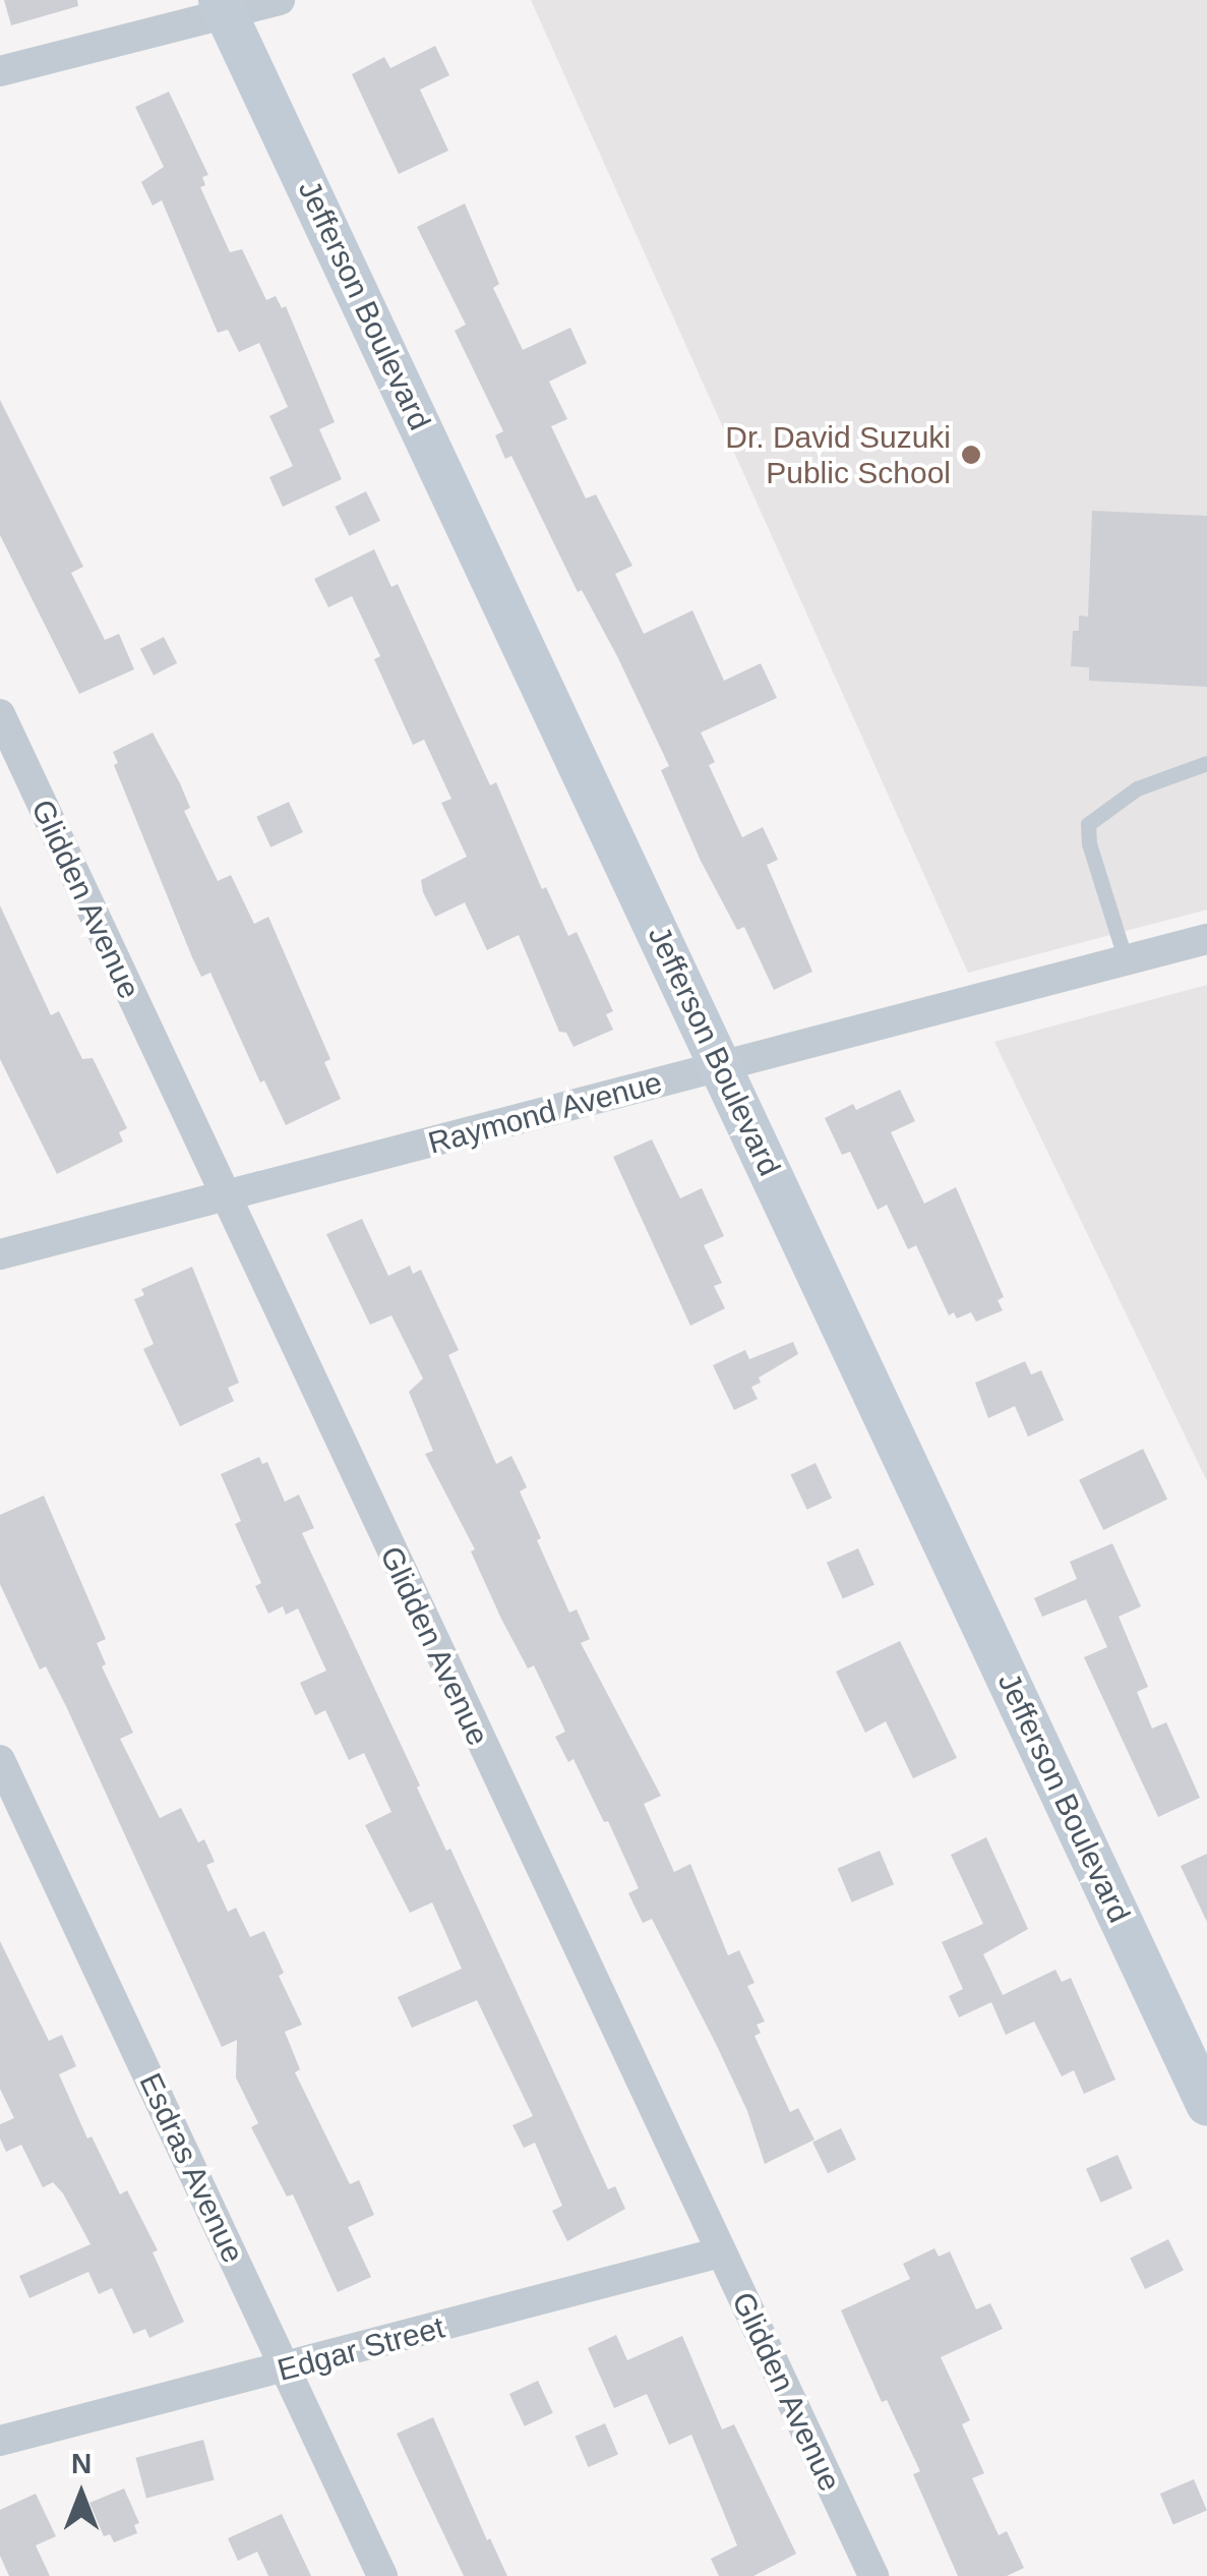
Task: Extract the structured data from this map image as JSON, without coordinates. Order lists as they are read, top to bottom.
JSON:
{
  "streets": {
    "street": [
      "Jefferson Boulevard",
      "Glidden Avenue",
      "Raymond Avenue",
      "Esdras Avenue",
      "Edgar Street"
    ]
  },
  "crossings": [
    ["Jefferson Boulevard", "Raymond Avenue"],
    ["Glidden Avenue", "Raymond Avenue"],
    ["Glidden Avenue", "Edgar Street"],
    ["Esdras Avenue", "Edgar Street"]
  ],
  "places": ["Dr. David Suzuki Public School"],
  "north": "top"
}
